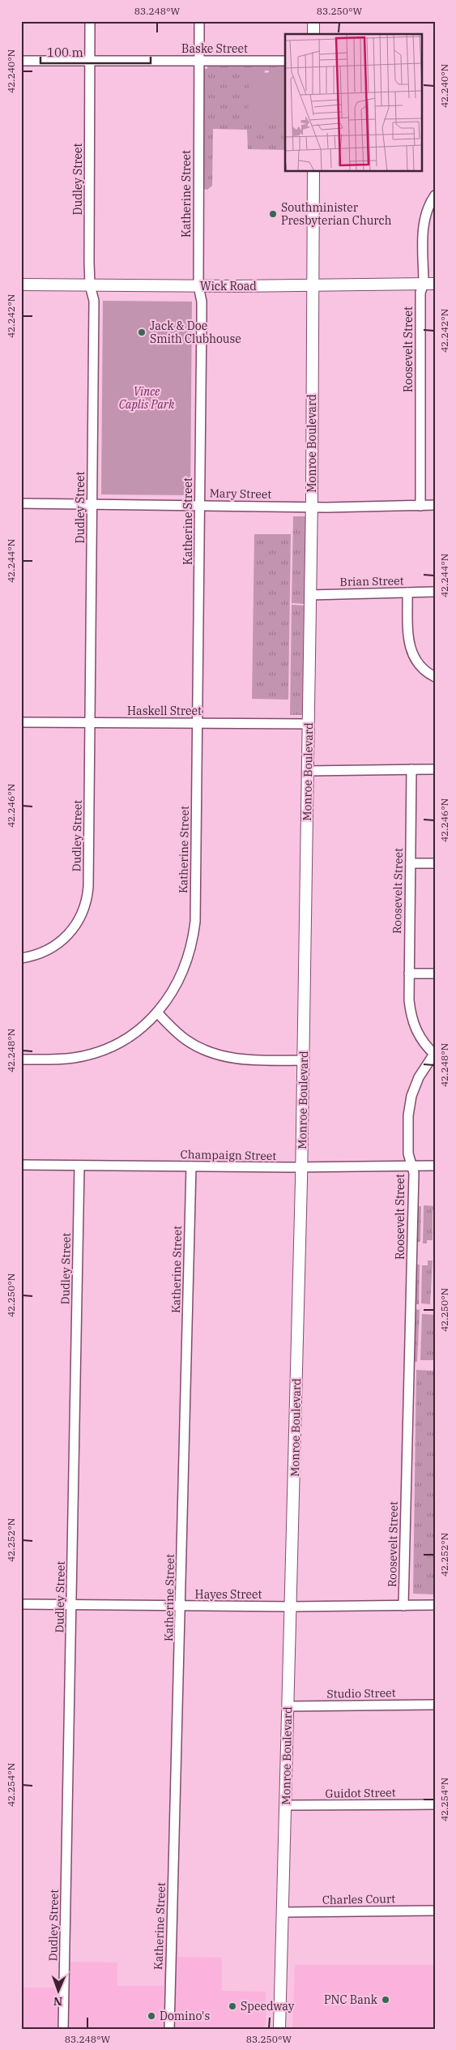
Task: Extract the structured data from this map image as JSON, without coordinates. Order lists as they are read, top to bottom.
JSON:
{
  "streets": {
    "street": [
      "Baske Street",
      "Dudley Street",
      "Katherine Street",
      "Wick Road",
      "Roosevelt Street",
      "Monroe Boulevard",
      "Mary Street",
      "Brian Street",
      "Haskell Street",
      "Champaign Street",
      "Hayes Street",
      "Studio Street",
      "Guidot Street",
      "Charles Court"
    ]
  },
  "crossings": [
    ["Baske Street", "Dudley Street"],
    ["Baske Street", "Katherine Street"],
    ["Dudley Street", "Wick Road"],
    ["Dudley Street", "Mary Street"],
    ["Dudley Street", "Haskell Street"],
    ["Dudley Street", "Champaign Street"],
    ["Dudley Street", "Hayes Street"],
    ["Katherine Street", "Wick Road"],
    ["Katherine Street", "Mary Street"],
    ["Katherine Street", "Haskell Street"],
    ["Katherine Street", "Champaign Street"],
    ["Katherine Street", "Hayes Street"],
    ["Wick Road", "Roosevelt Street"],
    ["Wick Road", "Monroe Boulevard"],
    ["Roosevelt Street", "Mary Street"],
    ["Roosevelt Street", "Champaign Street"],
    ["Roosevelt Street", "Hayes Street"],
    ["Monroe Boulevard", "Mary Street"],
    ["Monroe Boulevard", "Brian Street"],
    ["Monroe Boulevard", "Haskell Street"],
    ["Monroe Boulevard", "Champaign Street"],
    ["Monroe Boulevard", "Hayes Street"],
    ["Monroe Boulevard", "Studio Street"],
    ["Monroe Boulevard", "Guidot Street"],
    ["Monroe Boulevard", "Charles Court"]
  ],
  "parks": ["Vince Caplis Park"],
  "places": [
    "Southminister Presbyterian Church",
    "Jack & Doe Smith Clubhouse",
    "PNC Bank",
    "Speedway",
    "Domino's"
  ],
  "scale_bar": "100 m",
  "north": "bottom",
  "coordinates": [
    "83.248°W",
    "83.250°W",
    "42.240°N",
    "42.242°N",
    "42.244°N",
    "42.246°N",
    "42.248°N",
    "42.250°N",
    "42.252°N",
    "42.254°N"
  ]
}
